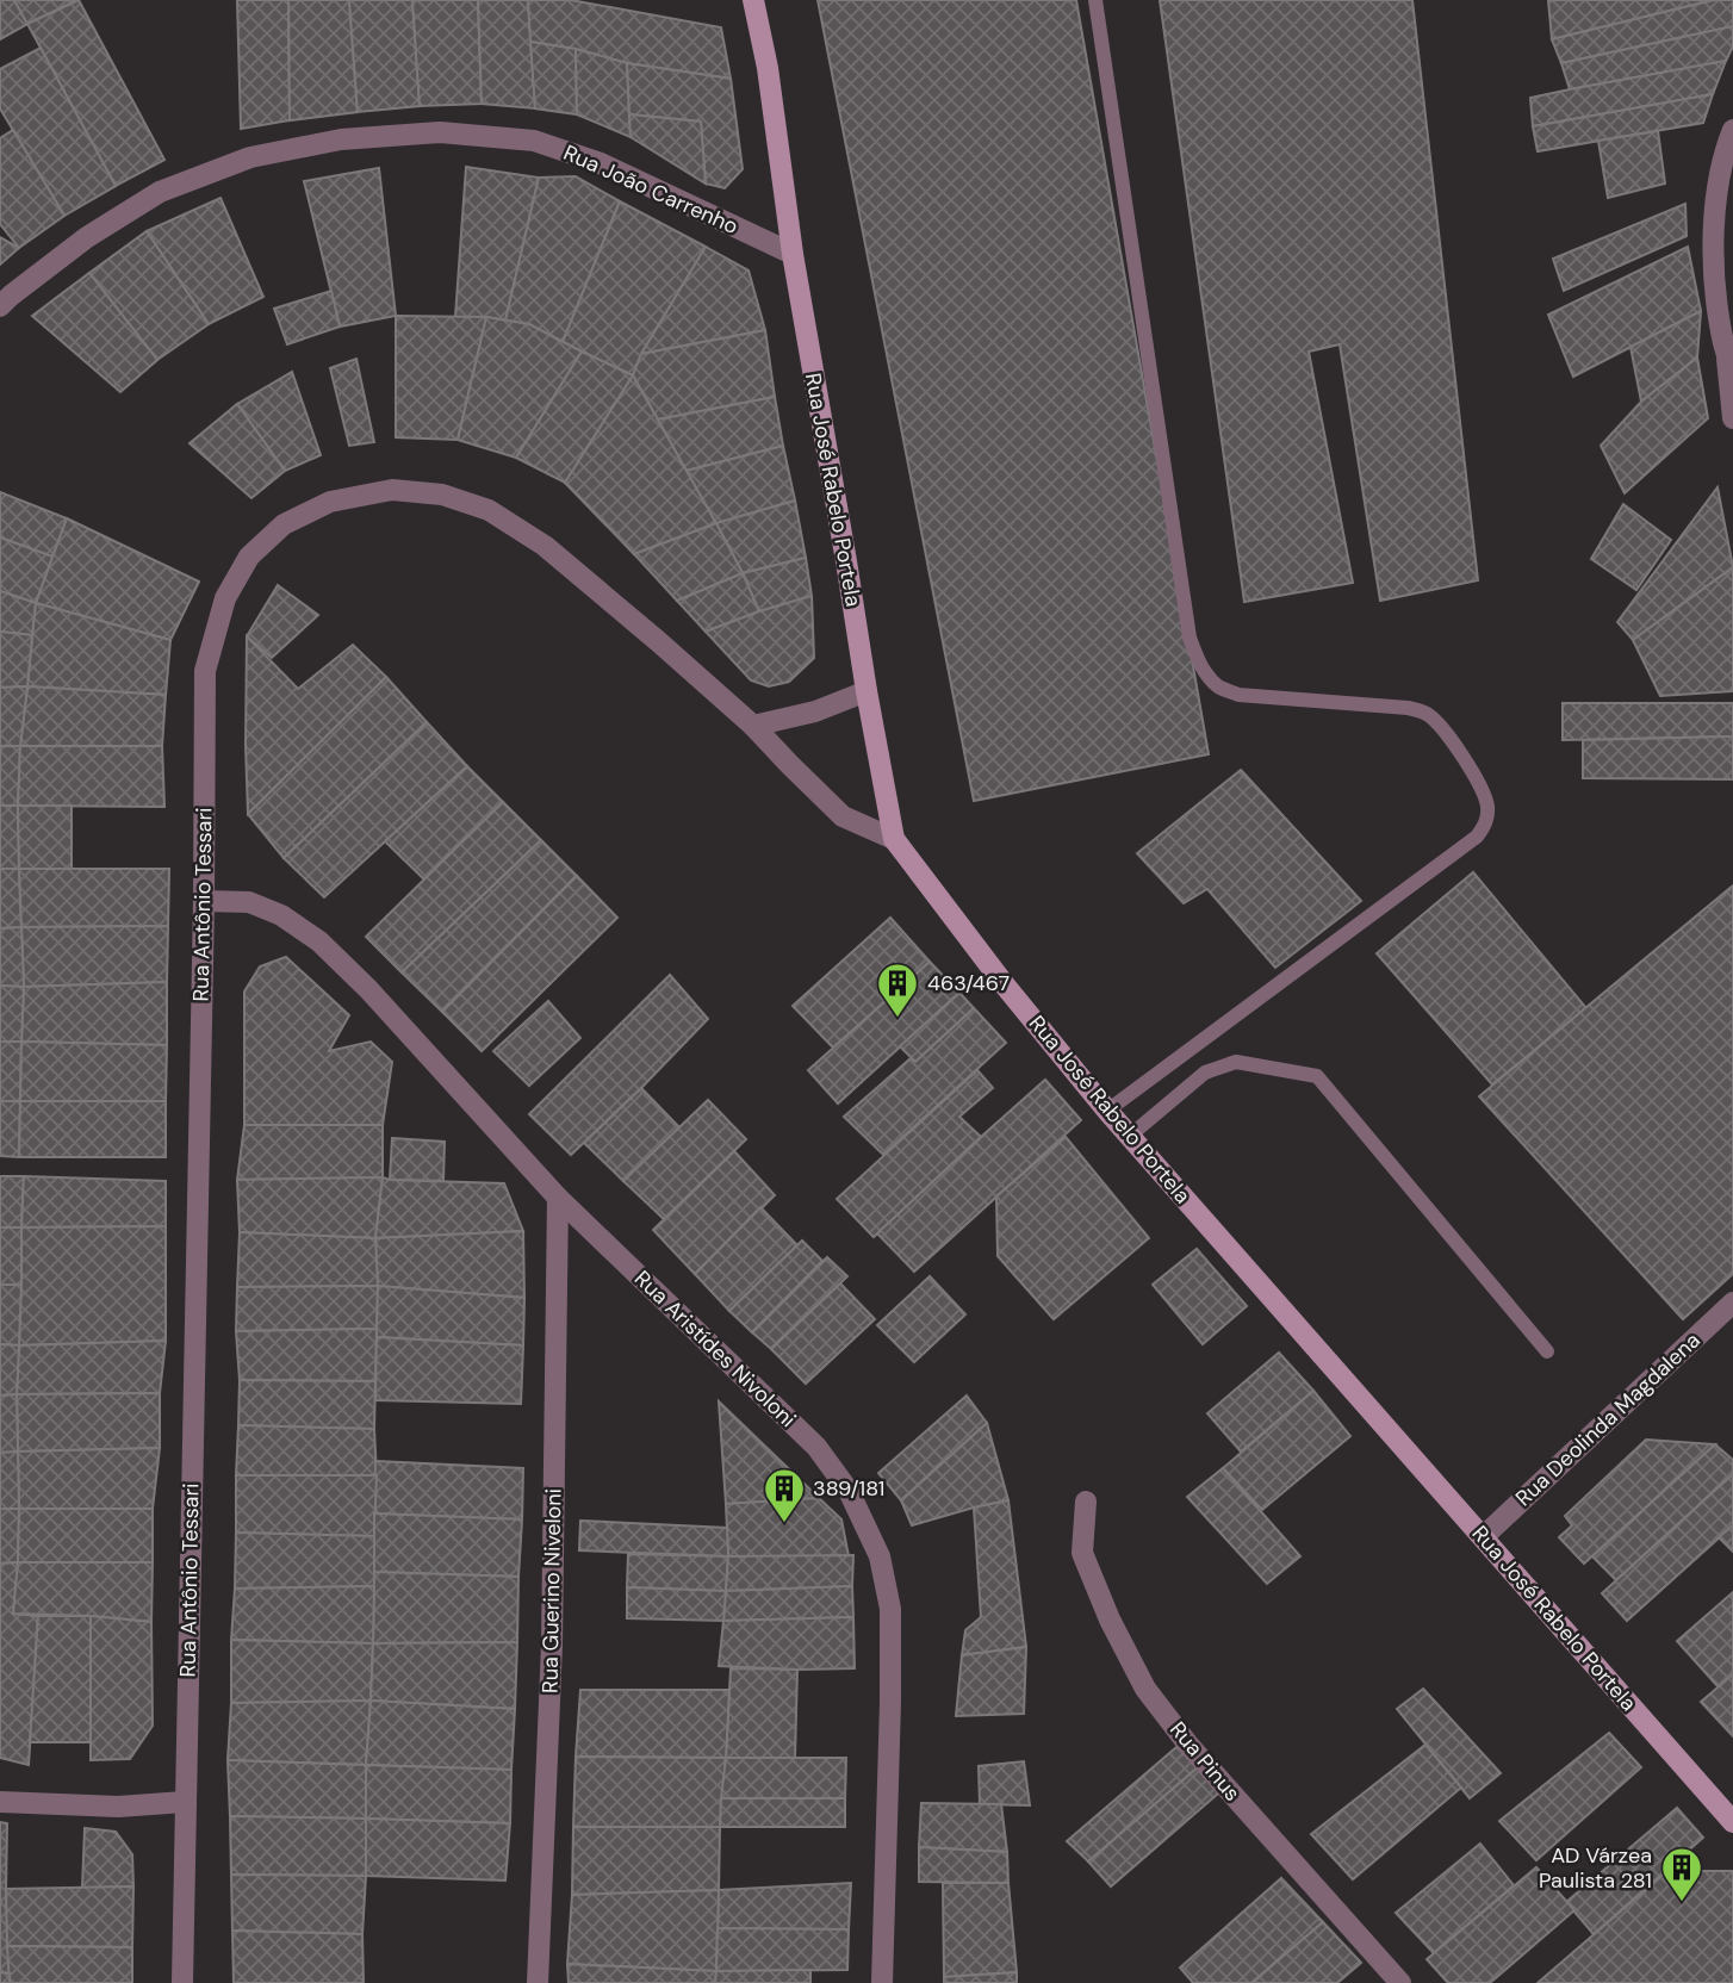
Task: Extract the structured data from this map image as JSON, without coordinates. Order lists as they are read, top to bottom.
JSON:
{
  "streets": {
    "street": [
      "Rua João Carrenho",
      "Rua José Rabelo Portela",
      "Rua Antônio Tessari",
      "Rua Aristídes Nivoloni",
      "Rua Deolinda Magdalena",
      "Rua Guerino Niveloni",
      "Rua Pinus"
    ]
  },
  "crossings": [
    ["Rua João Carrenho", "Rua José Rabelo Portela"],
    ["Rua José Rabelo Portela", "Rua Antônio Tessari"],
    ["Rua José Rabelo Portela", "Rua Deolinda Magdalena"],
    ["Rua Antônio Tessari", "Rua Aristídes Nivoloni"],
    ["Rua Aristídes Nivoloni", "Rua Guerino Niveloni"]
  ],
  "places": {
    "building": ["463/467", "389/181", "AD Várzea Paulista 281"]
  }
}
